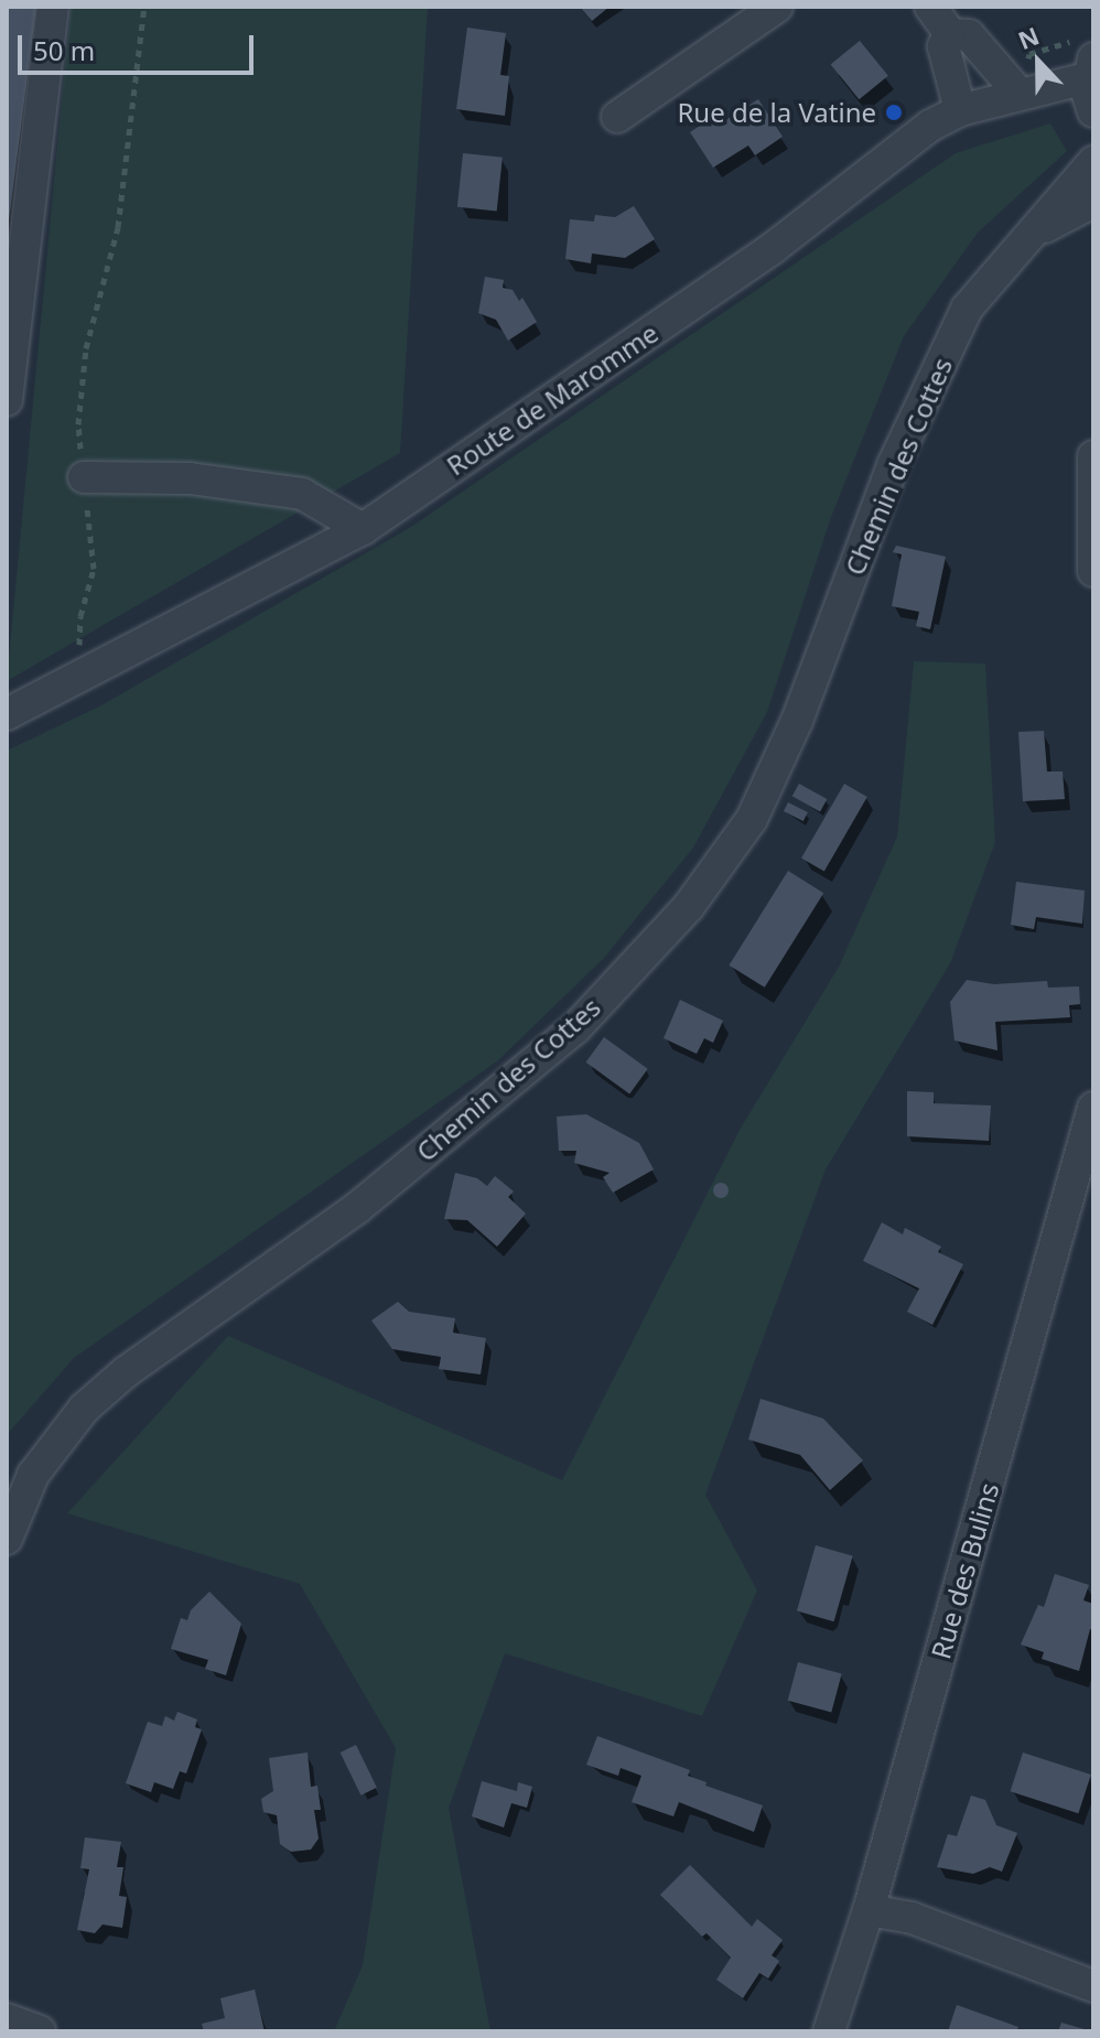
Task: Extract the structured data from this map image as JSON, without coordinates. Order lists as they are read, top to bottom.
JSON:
{
  "streets": {
    "street": ["Route de Maromme", "Chemin des Cottes", "Rue des Bulins"]
  },
  "places": ["Rue de la Vatine"],
  "scale_bar": "50 m",
  "north": "top"
}
